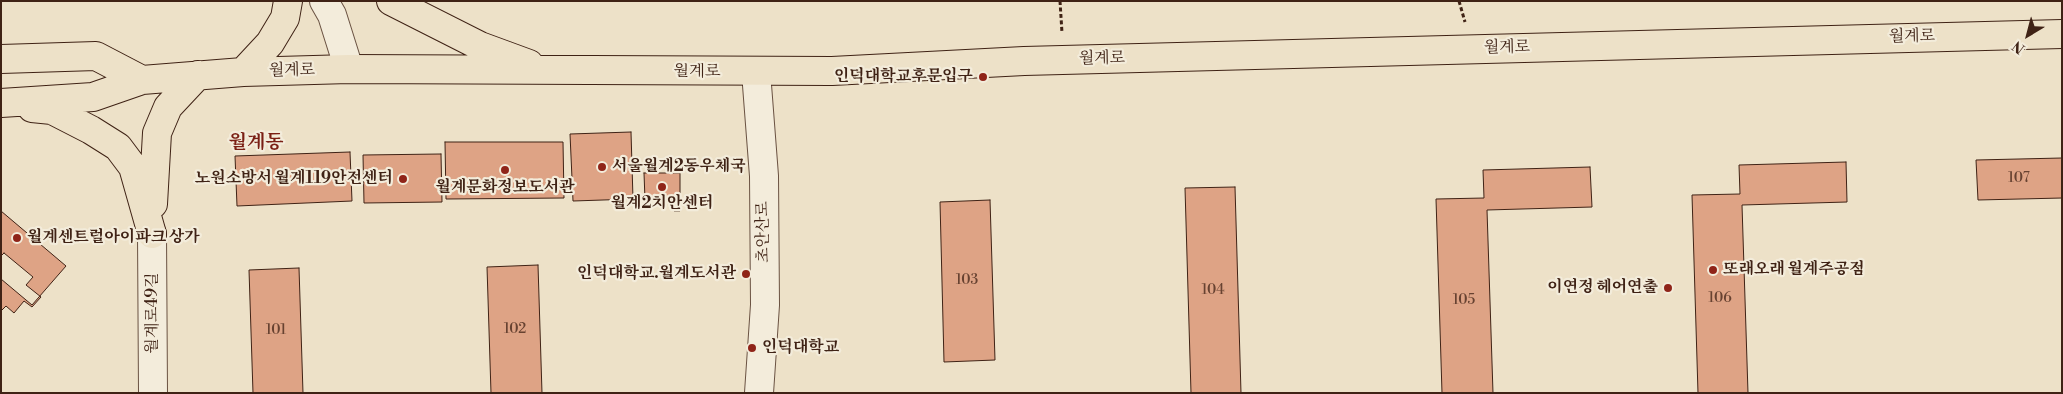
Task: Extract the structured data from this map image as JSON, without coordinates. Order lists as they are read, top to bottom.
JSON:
{
  "streets": {
    "main road": ["월계로"],
    "street": ["초안산로", "월계로49길"]
  },
  "crossings": [
    ["월계로", "초안산로"]
  ],
  "districts": ["월계동"],
  "places": [
    "인덕대학교후문입구",
    "서울월계2동우체국",
    "월계문화정보도서관",
    "노원소방서 월계119안전센터",
    "월계2치안센터",
    "월계센트럴아이파크 상가",
    "또래오래 월계주공점",
    "인덕대학교.월계도서관",
    "이연정 헤어연출",
    "인덕대학교"
  ],
  "house_numbers": [
    "107",
    "103",
    "104",
    "106",
    "105",
    "102",
    "101"
  ],
  "north": "bottom left"
}
